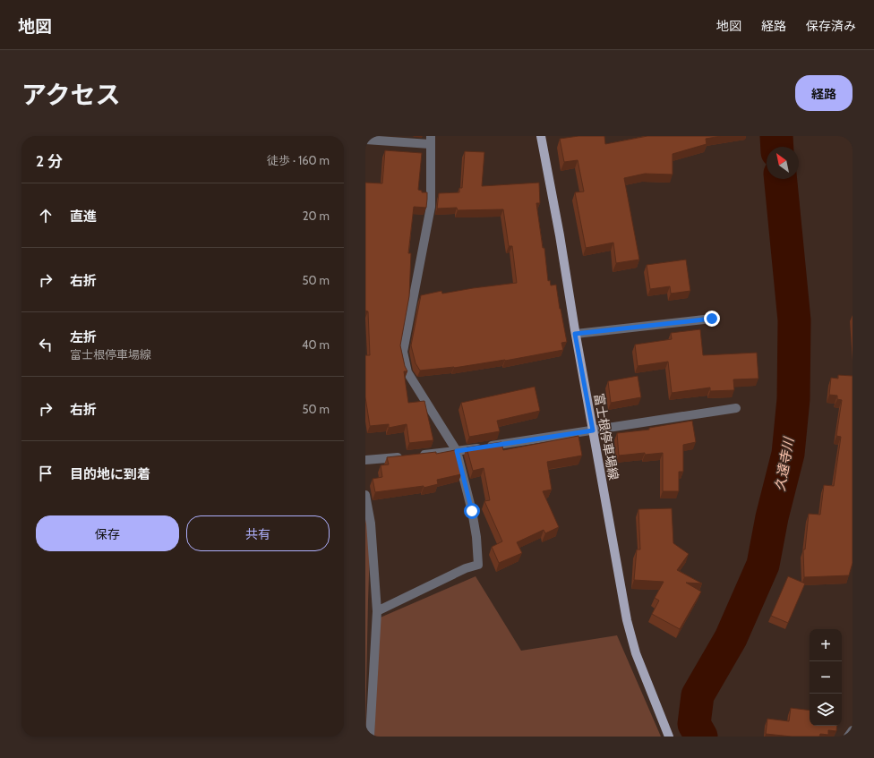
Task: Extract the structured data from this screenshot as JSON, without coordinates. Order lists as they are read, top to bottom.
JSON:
{
  "streets": {
    "main road": ["富士根停車場線"]
  },
  "water": ["久遠寺川"],
  "north": "top left",
  "page": {
    "header": "地図",
    "nav": ["地図", "経路", "保存済み"],
    "title": "アクセス",
    "buttons": [
      "経路",
      ["保存", "共有"]
    ],
    "heading": ["2 分", "徒歩 · 160 m"],
    "list": [
      ["直進", "20 m"],
      ["右折", "50 m"],
      ["左折", "富士根停車場線", "40 m"],
      ["右折", "50 m"],
      "目的地に到着"
    ],
    "map_buttons": ["+", "−"]
  }
}
